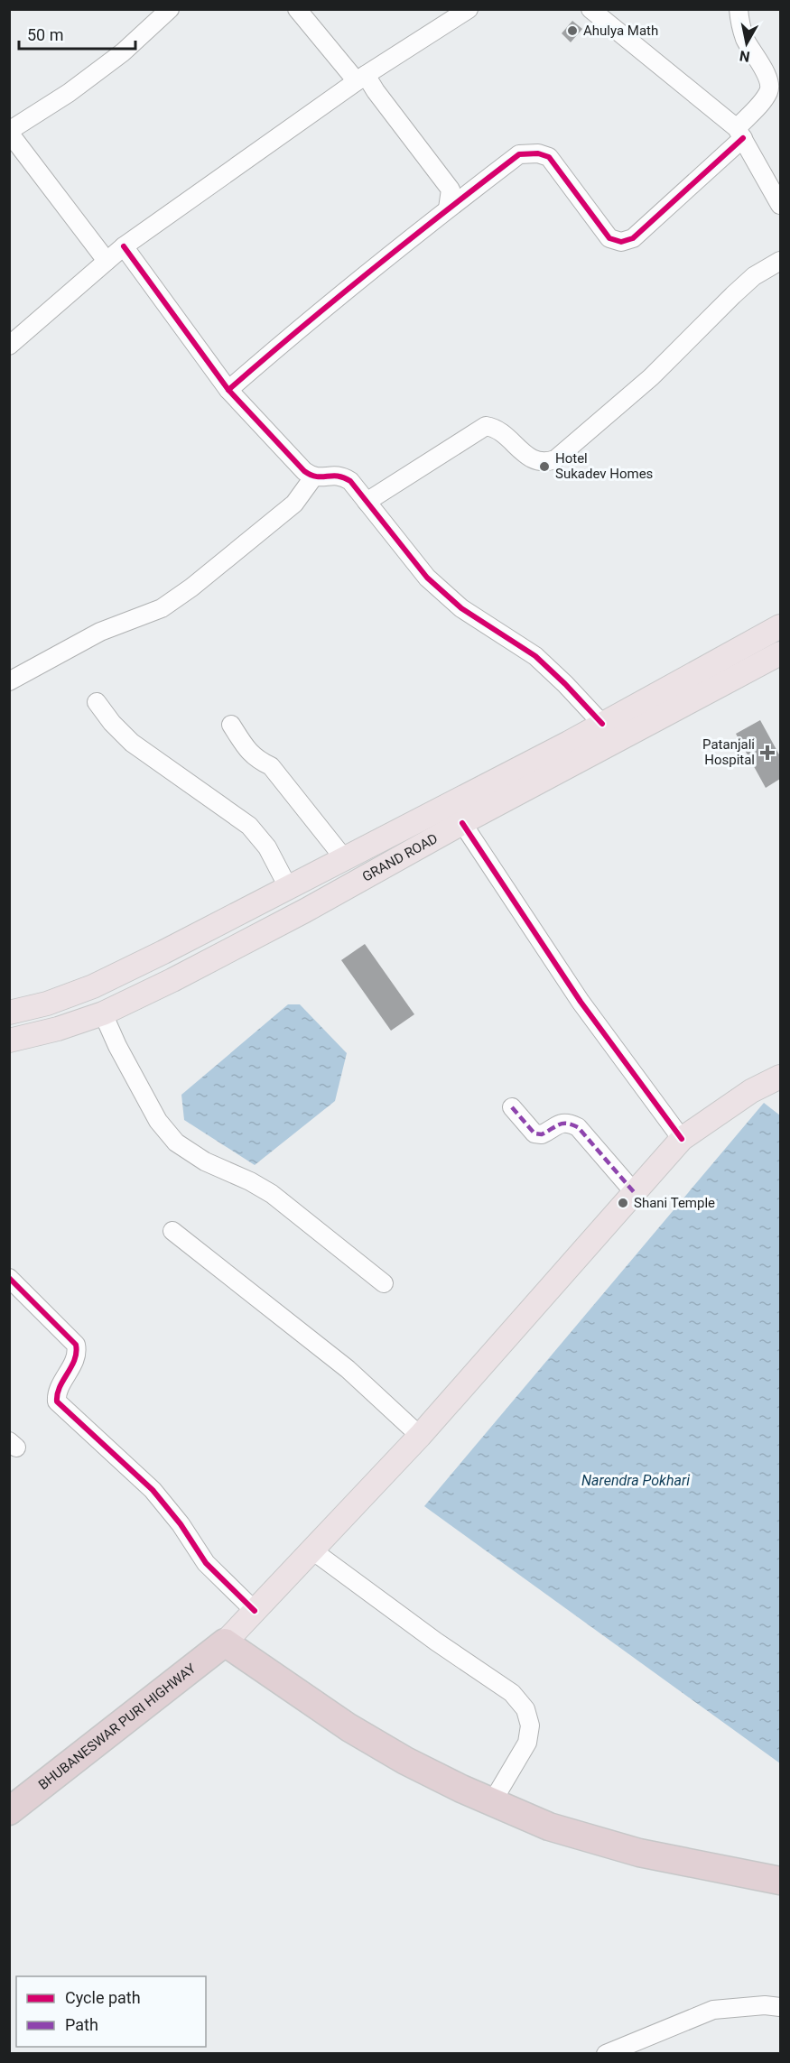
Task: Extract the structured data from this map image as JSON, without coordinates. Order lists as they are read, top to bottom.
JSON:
{
  "streets": {
    "highway": ["BHUBANESWAR PURI HIGHWAY"],
    "main road": ["GRAND ROAD"]
  },
  "water": ["Narendra Pokhari"],
  "places": {
    "other": ["Ahulya Math", "Hotel Sukadev Homes", "Shani Temple"],
    "health": ["Patanjali Hospital"]
  },
  "legend": ["Cycle path", "Path"],
  "scale_bar": "50 m",
  "north": "bottom"
}
